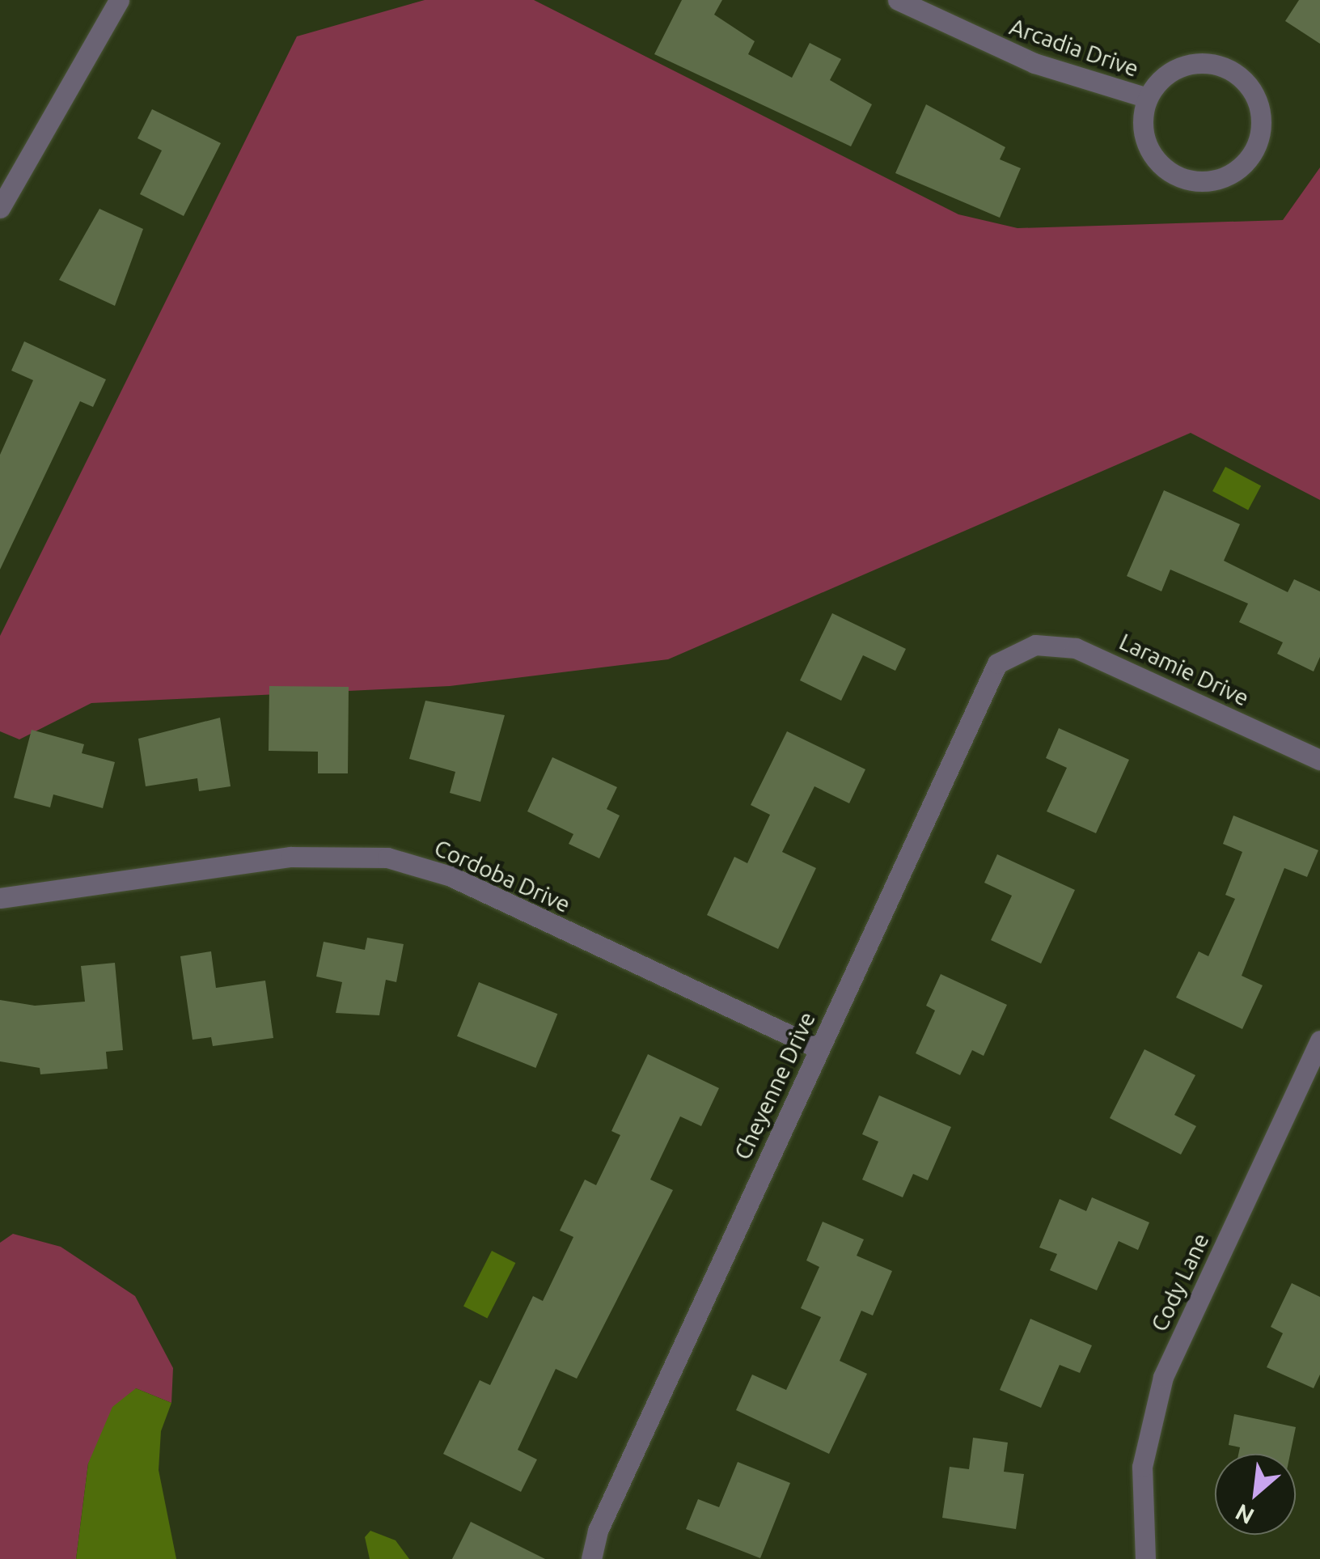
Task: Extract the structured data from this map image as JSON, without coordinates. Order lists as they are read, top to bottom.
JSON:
{
  "streets": {
    "street": [
      "Arcadia Drive",
      "Laramie Drive",
      "Cordoba Drive",
      "Cheyenne Drive",
      "Cody Lane"
    ]
  },
  "crossings": [
    ["Laramie Drive", "Cheyenne Drive"],
    ["Cordoba Drive", "Cheyenne Drive"]
  ],
  "north": "bottom left"
}
